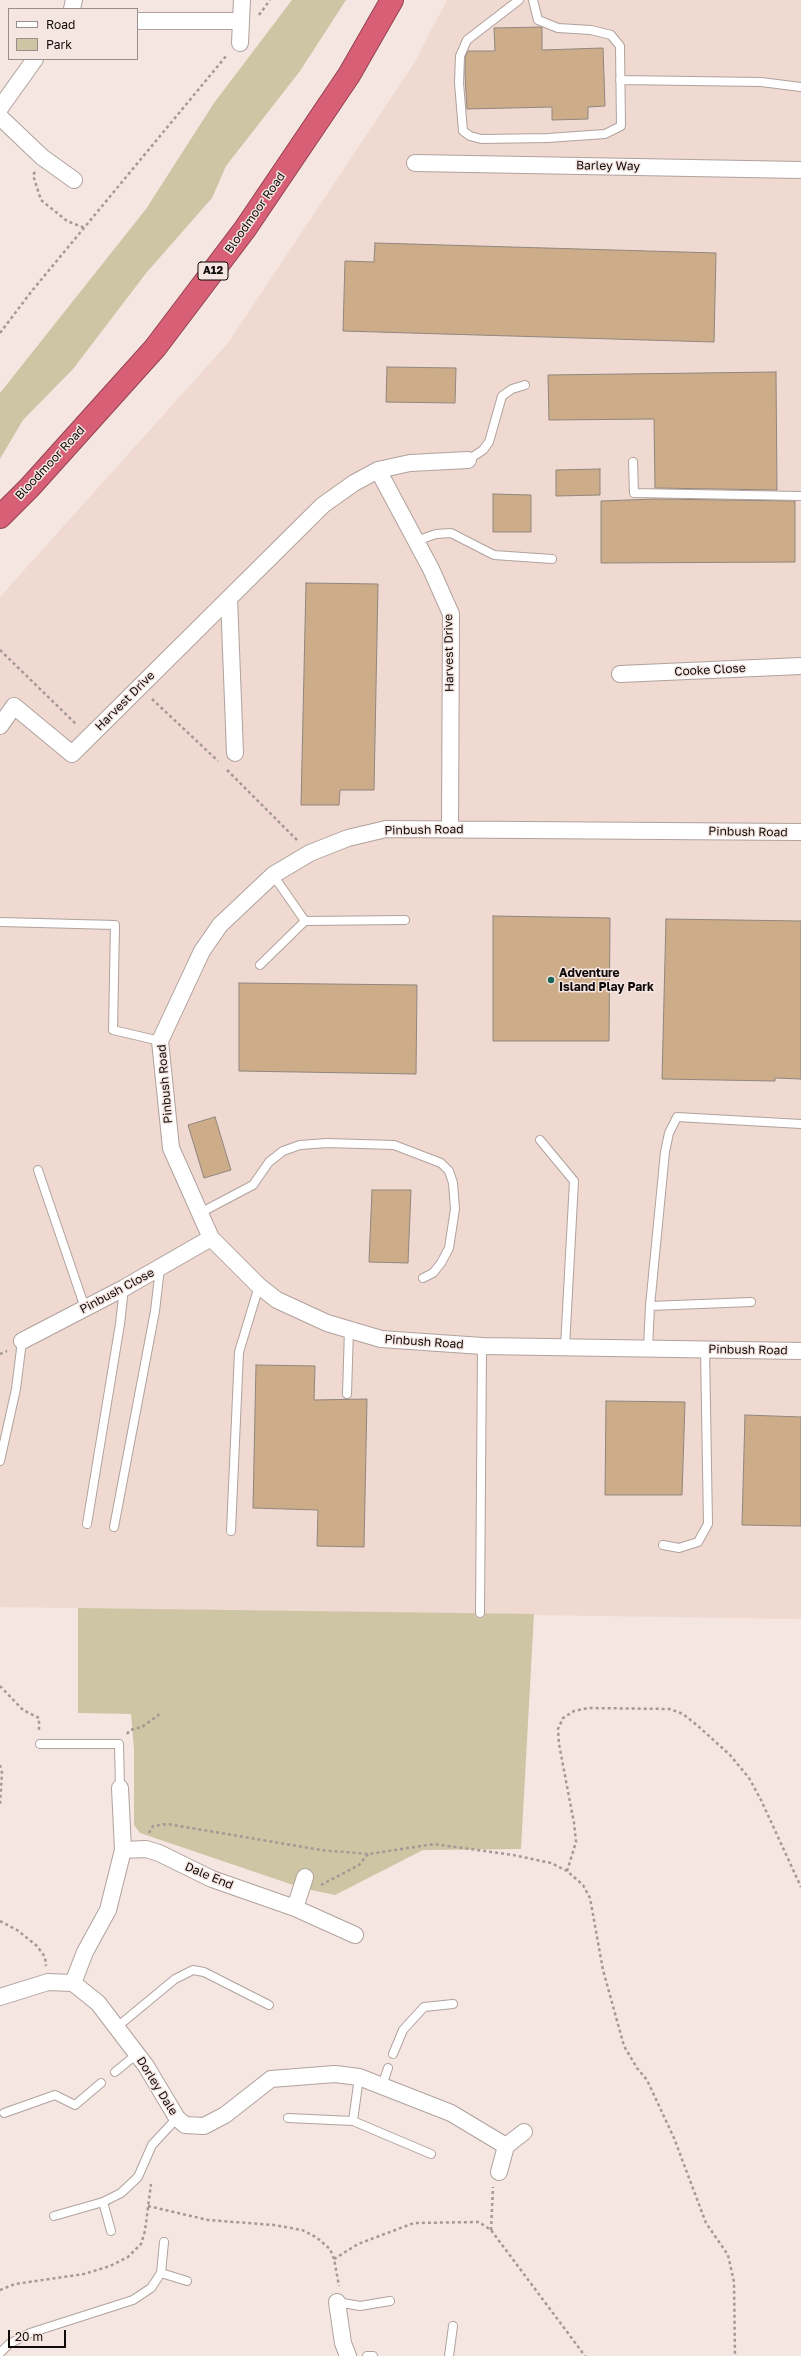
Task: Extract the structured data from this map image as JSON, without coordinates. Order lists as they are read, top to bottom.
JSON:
{
  "streets": {
    "highway": ["Bloodmoor Road", "A12"],
    "street": [
      "Barley Way",
      "Harvest Drive",
      "Cooke Close",
      "Pinbush Road",
      "Pinbush Close",
      "Dale End",
      "Dorley Dale"
    ]
  },
  "crossings": [
    ["Harvest Drive", "Pinbush Road"],
    ["Pinbush Road", "Pinbush Close"]
  ],
  "places": ["Adventure Island Play Park"],
  "legend": ["Road", "Park"],
  "scale_bar": "20 m"
}
